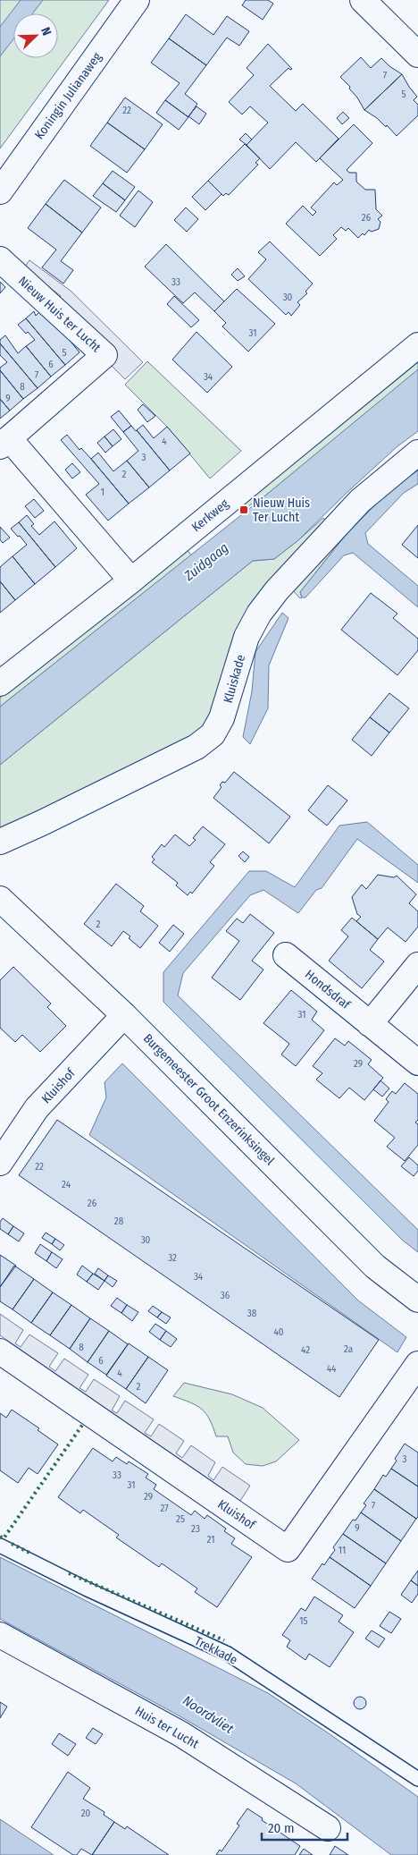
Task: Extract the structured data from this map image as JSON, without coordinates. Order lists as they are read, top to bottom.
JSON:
{
  "streets": {
    "street": [
      "Koningin Julianaweg",
      "Nieuw Huis ter Lucht",
      "Kerkweg",
      "Kluiskade",
      "Hondsdraf",
      "Kluishof",
      "Burgemeester Groot Enzerinksingel",
      "Huis ter Lucht"
    ],
    "lane": ["Trekkade"]
  },
  "crossings": [
    ["Nieuw Huis ter Lucht", "Kerkweg"],
    ["Kluishof", "Burgemeester Groot Enzerinksingel"]
  ],
  "water": ["Zuidgaag", "Noordvliet"],
  "places": {
    "transit": ["Nieuw Huis Ter Lucht"]
  },
  "house_numbers": [
    "7",
    "5",
    "22",
    "26",
    "33",
    "30",
    "31",
    "5",
    "6",
    "7",
    "34",
    "8",
    "9",
    "4",
    "3",
    "2",
    "1",
    "2",
    "31",
    "29",
    "22",
    "24",
    "26",
    "28",
    "30",
    "32",
    "34",
    "36",
    "38",
    "40",
    "8",
    "2a",
    "42",
    "6",
    "44",
    "4",
    "2",
    "3",
    "33",
    "31",
    "29",
    "7",
    "27",
    "25",
    "9",
    "23",
    "21",
    "11",
    "15",
    "20"
  ],
  "scale_bar": "20 m",
  "north": "top right"
}
